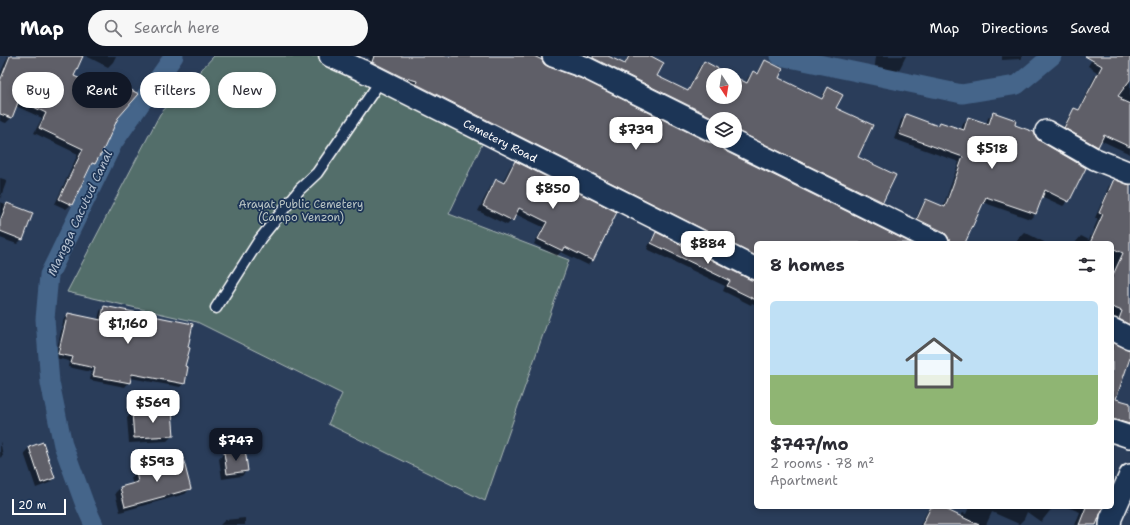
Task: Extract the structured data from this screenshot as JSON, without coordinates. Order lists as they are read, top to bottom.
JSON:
{
  "streets": {
    "street": ["Cemetery Road"]
  },
  "water": ["Mangga Cacutud Canal"],
  "parks": ["Arayat Public Cemetery (Campo Venzon)"],
  "scale_bar": "20 m",
  "north": "bottom",
  "page": {
    "header": "Map",
    "search": "Search here",
    "nav": ["Map", "Directions", "Saved"],
    "chip": [
      "Buy",
      "Rent",
      "Filters",
      "New"
    ],
    "price": [
      "$739",
      "$518",
      "$850",
      "$884",
      "$1,160",
      "$569",
      "$747",
      "$593"
    ],
    "heading": "8 homes",
    "list": [
      {
        "name": "$747/mo",
        "note": "2 rooms · 78 m² · Apartment"
      }
    ],
    "scale": "20 m"
  }
}
